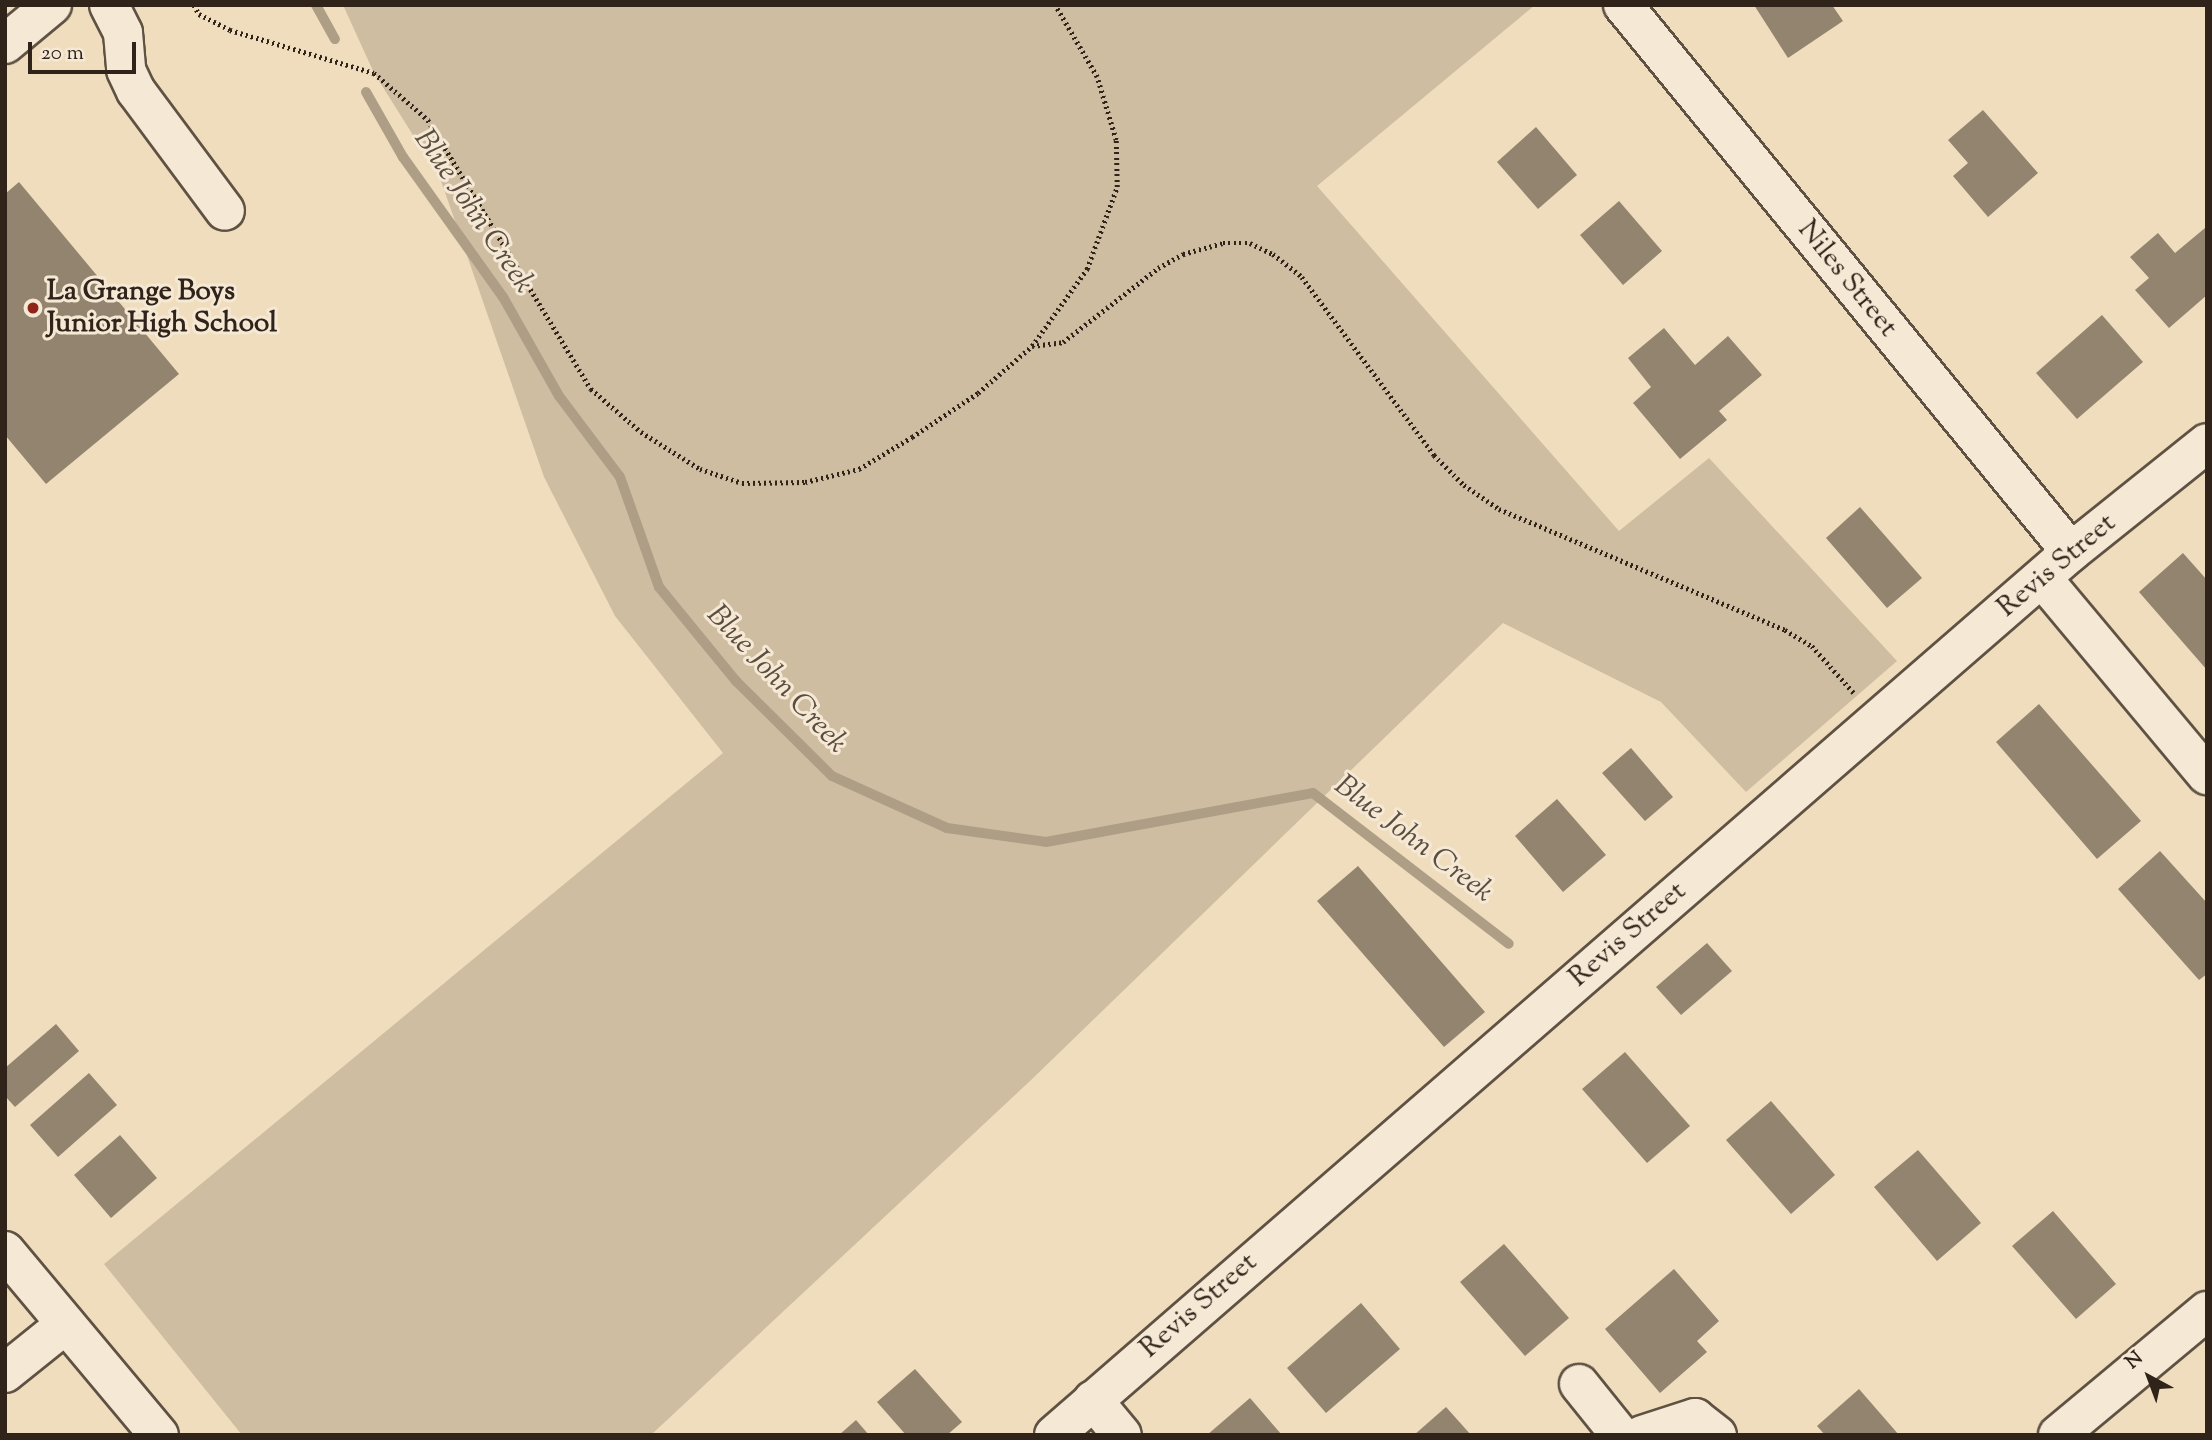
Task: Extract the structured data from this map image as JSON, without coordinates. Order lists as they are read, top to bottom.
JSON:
{
  "streets": {
    "street": ["Niles Street", "Revis Street"]
  },
  "crossings": [
    ["Niles Street", "Revis Street"]
  ],
  "water": ["Blue John Creek"],
  "places": ["La Grange Boys Junior High School"],
  "scale_bar": "20 m",
  "north": "top left"
}
